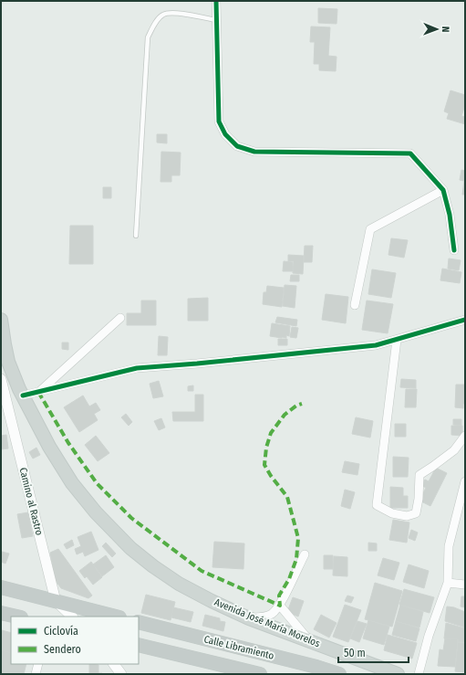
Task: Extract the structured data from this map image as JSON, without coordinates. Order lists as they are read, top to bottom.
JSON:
{
  "streets": {
    "highway": ["Calle Libramiento"],
    "main road": ["Avenida José María Morelos"],
    "street": ["Camino al Rastro"]
  },
  "legend": ["Ciclovía", "Sendero"],
  "scale_bar": "50 m",
  "north": "right"
}
